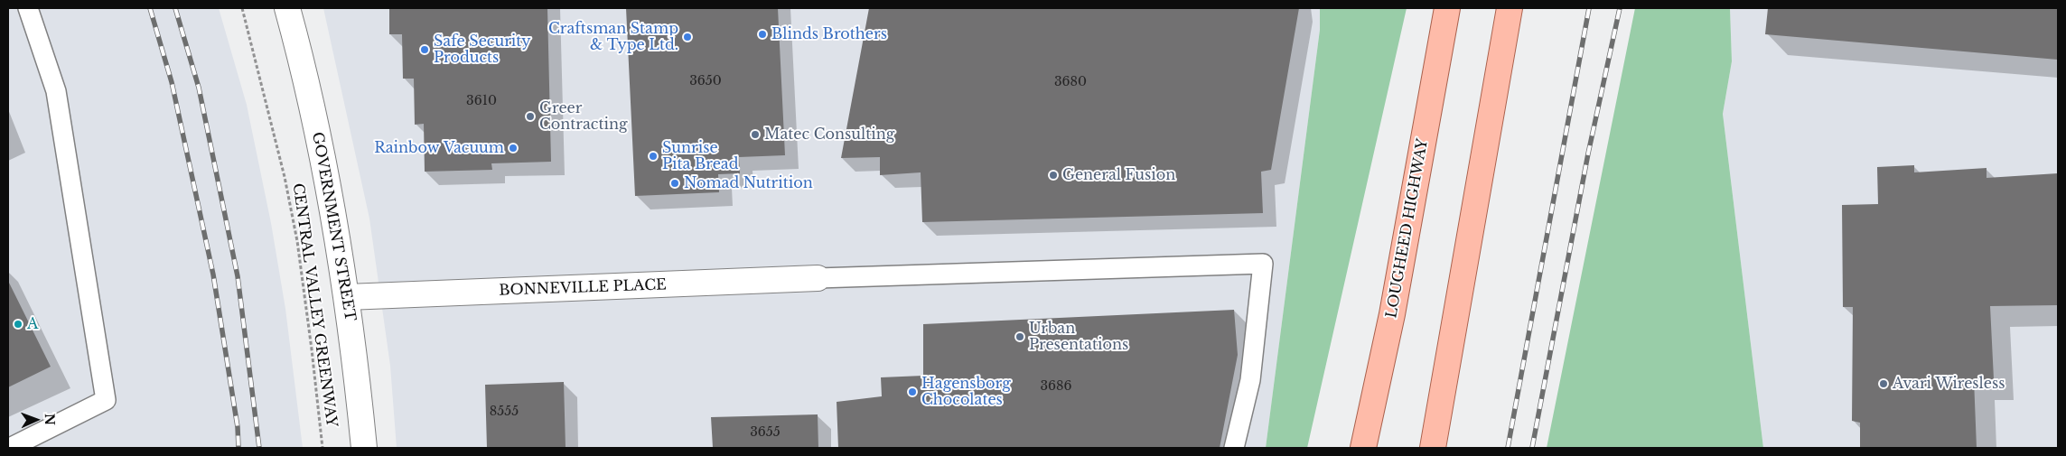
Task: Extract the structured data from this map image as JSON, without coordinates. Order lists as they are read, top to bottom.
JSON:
{
  "streets": {
    "main road": ["LOUGHEED HIGHWAY"],
    "street": ["GOVERNMENT STREET", "BONNEVILLE PLACE"],
    "path": ["CENTRAL VALLEY GREENWAY"]
  },
  "crossings": [
    ["GOVERNMENT STREET", "BONNEVILLE PLACE"]
  ],
  "places": [
    "Blinds Brothers",
    "Craftsman Stamp & Type Ltd.",
    "Safe Security Products",
    "Greer Contracting",
    "Matec Consulting",
    "Rainbow Vacuum",
    "Sunrise Pita Bread",
    "General Fusion",
    "Nomad Nutrition",
    "A",
    "Urban Presentations",
    "Avari Wiresless",
    "Hagensborg Chocolates"
  ],
  "house_numbers": [
    "3650",
    "3680",
    "3610",
    "3686",
    "8555",
    "3655"
  ],
  "north": "right"
}
